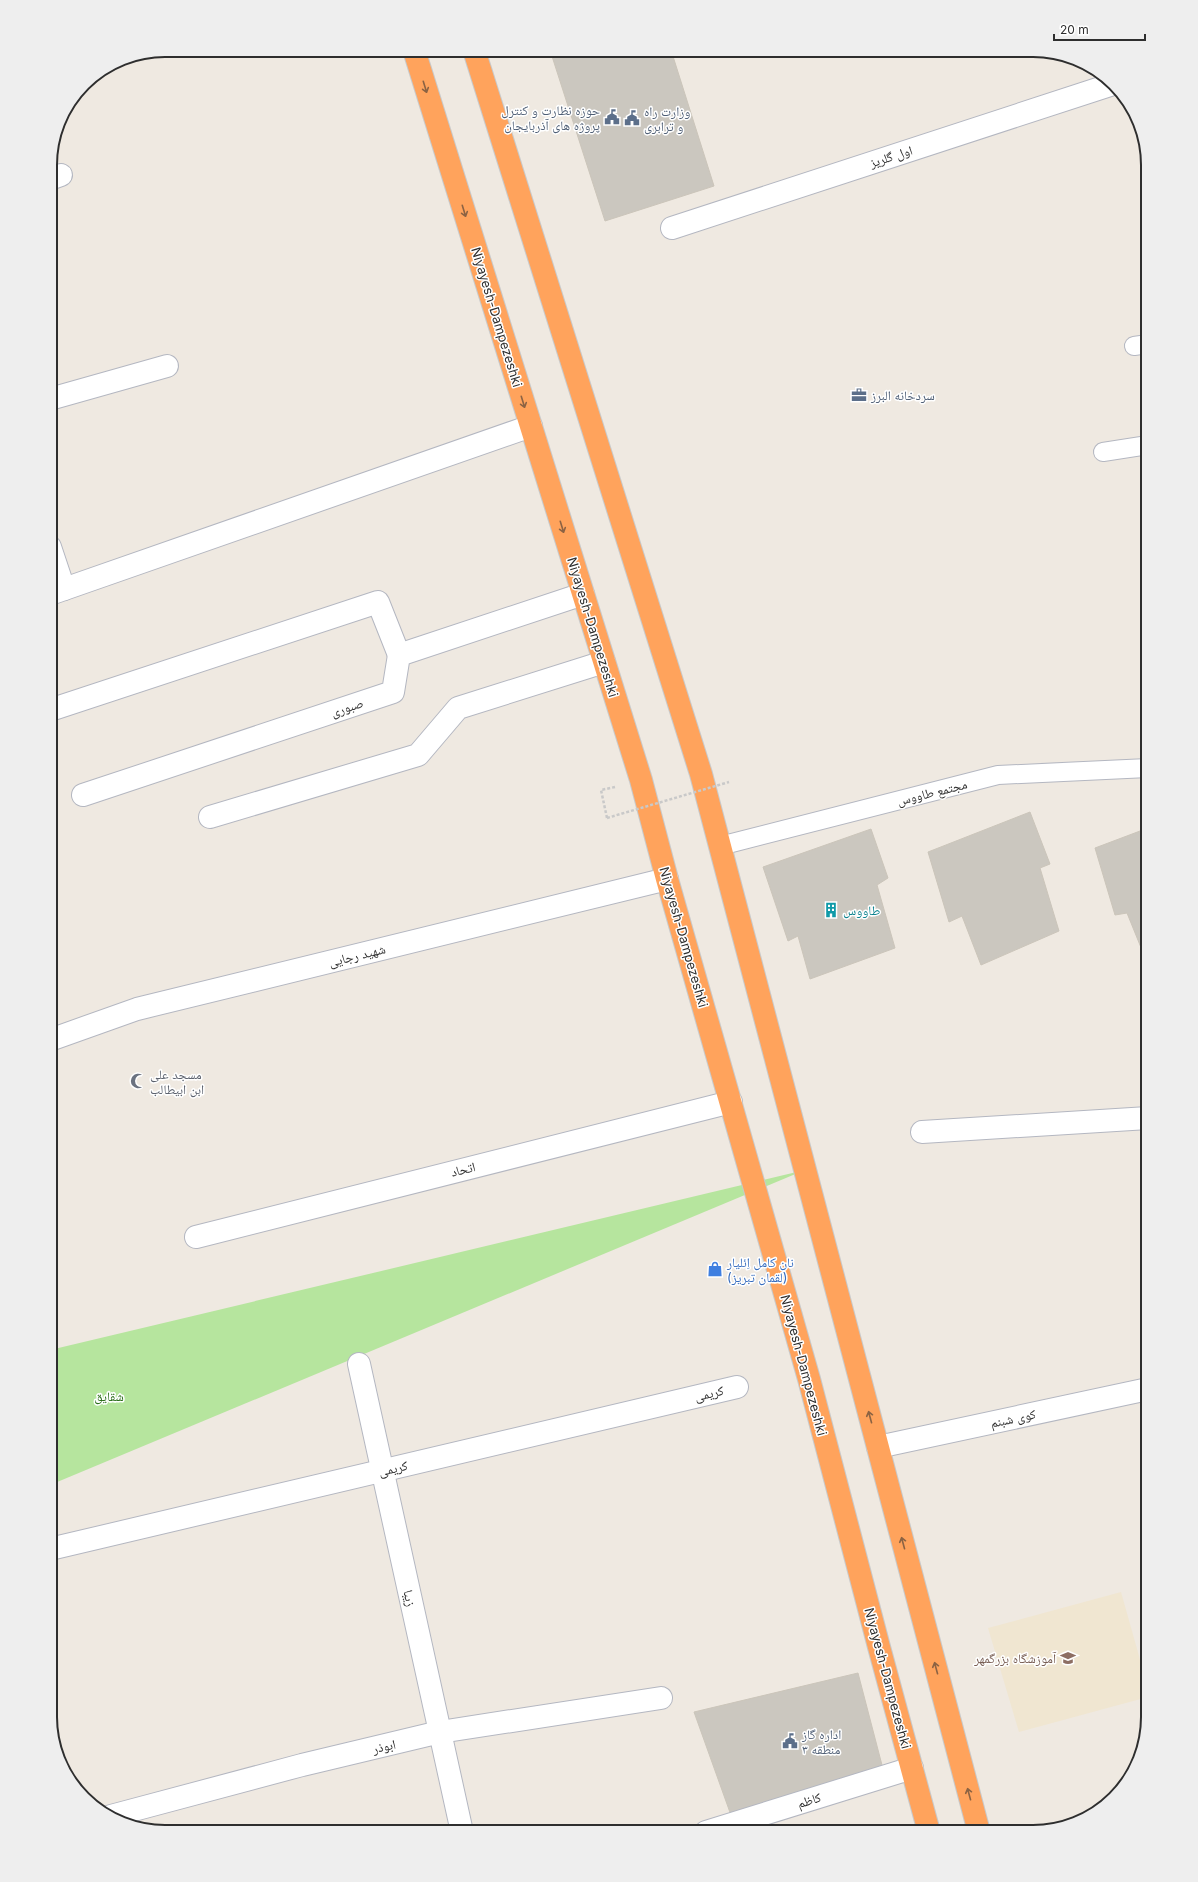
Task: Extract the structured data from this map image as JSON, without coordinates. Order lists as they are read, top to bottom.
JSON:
{
  "streets": {
    "highway": ["Niyayesh-Dampezeshki"],
    "street": [
      "اول گلریز",
      "صبوری",
      "شهید رجایی",
      "اتحاد",
      "کریمی",
      "کوی شبنم",
      "زیبا",
      "ابوذر",
      "کاظم"
    ],
    "lane": ["مجتمع طاووس"]
  },
  "crossings": [
    ["Niyayesh-Dampezeshki", "شهید رجایی"],
    ["Niyayesh-Dampezeshki", "اتحاد"],
    ["Niyayesh-Dampezeshki", "کاظم"],
    ["کریمی", "زیبا"],
    ["زیبا", "ابوذر"]
  ],
  "parks": ["شقایق"],
  "places": {
    "public building": ["حوزه نظارت و کنترل پروژه های آذربایجان", "وزارت راه و ترابری", "اداره گاز منطقه ۳"],
    "office": ["سردخانه البرز"],
    "building": ["طاووس"],
    "mosque": ["مسجد علی ابن ابیطالب"],
    "shop": ["نان کامل اِئلیار (لقمان تبریز)"],
    "school or university": ["آموزشگاه بزرگمهر"]
  },
  "scale_bar": "20 m"
}
